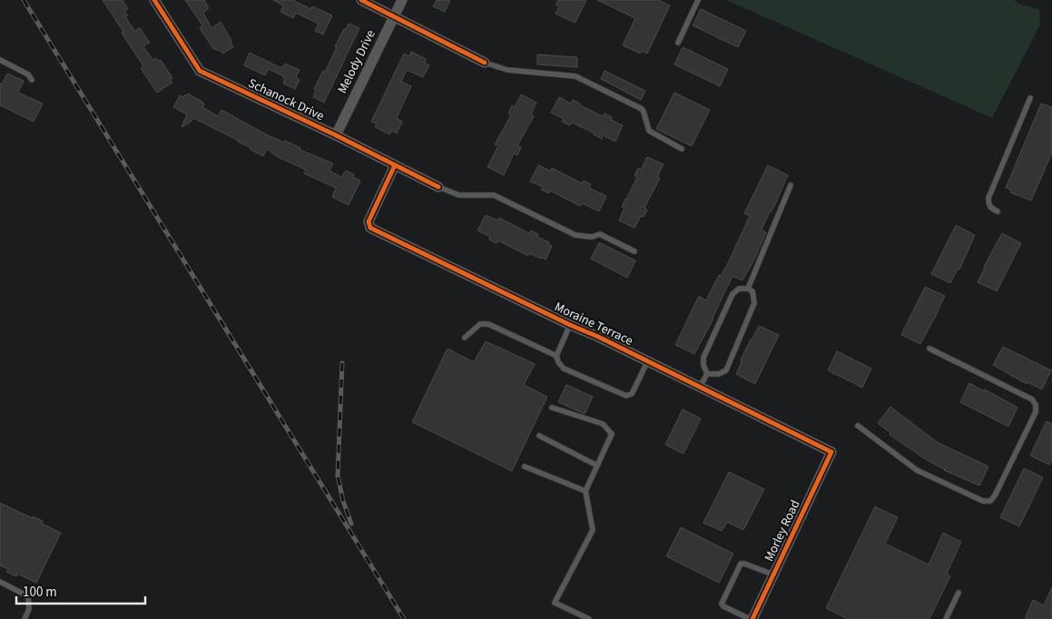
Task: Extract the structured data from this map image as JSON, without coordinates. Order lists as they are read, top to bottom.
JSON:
{
  "streets": {
    "street": [
      "Melody Drive",
      "Schanock Drive",
      "Moraine Terrace",
      "Morley Road"
    ]
  },
  "crossings": [
    ["Melody Drive", "Schanock Drive"],
    ["Schanock Drive", "Moraine Terrace"],
    ["Moraine Terrace", "Morley Road"]
  ],
  "scale_bar": "100 m"
}
